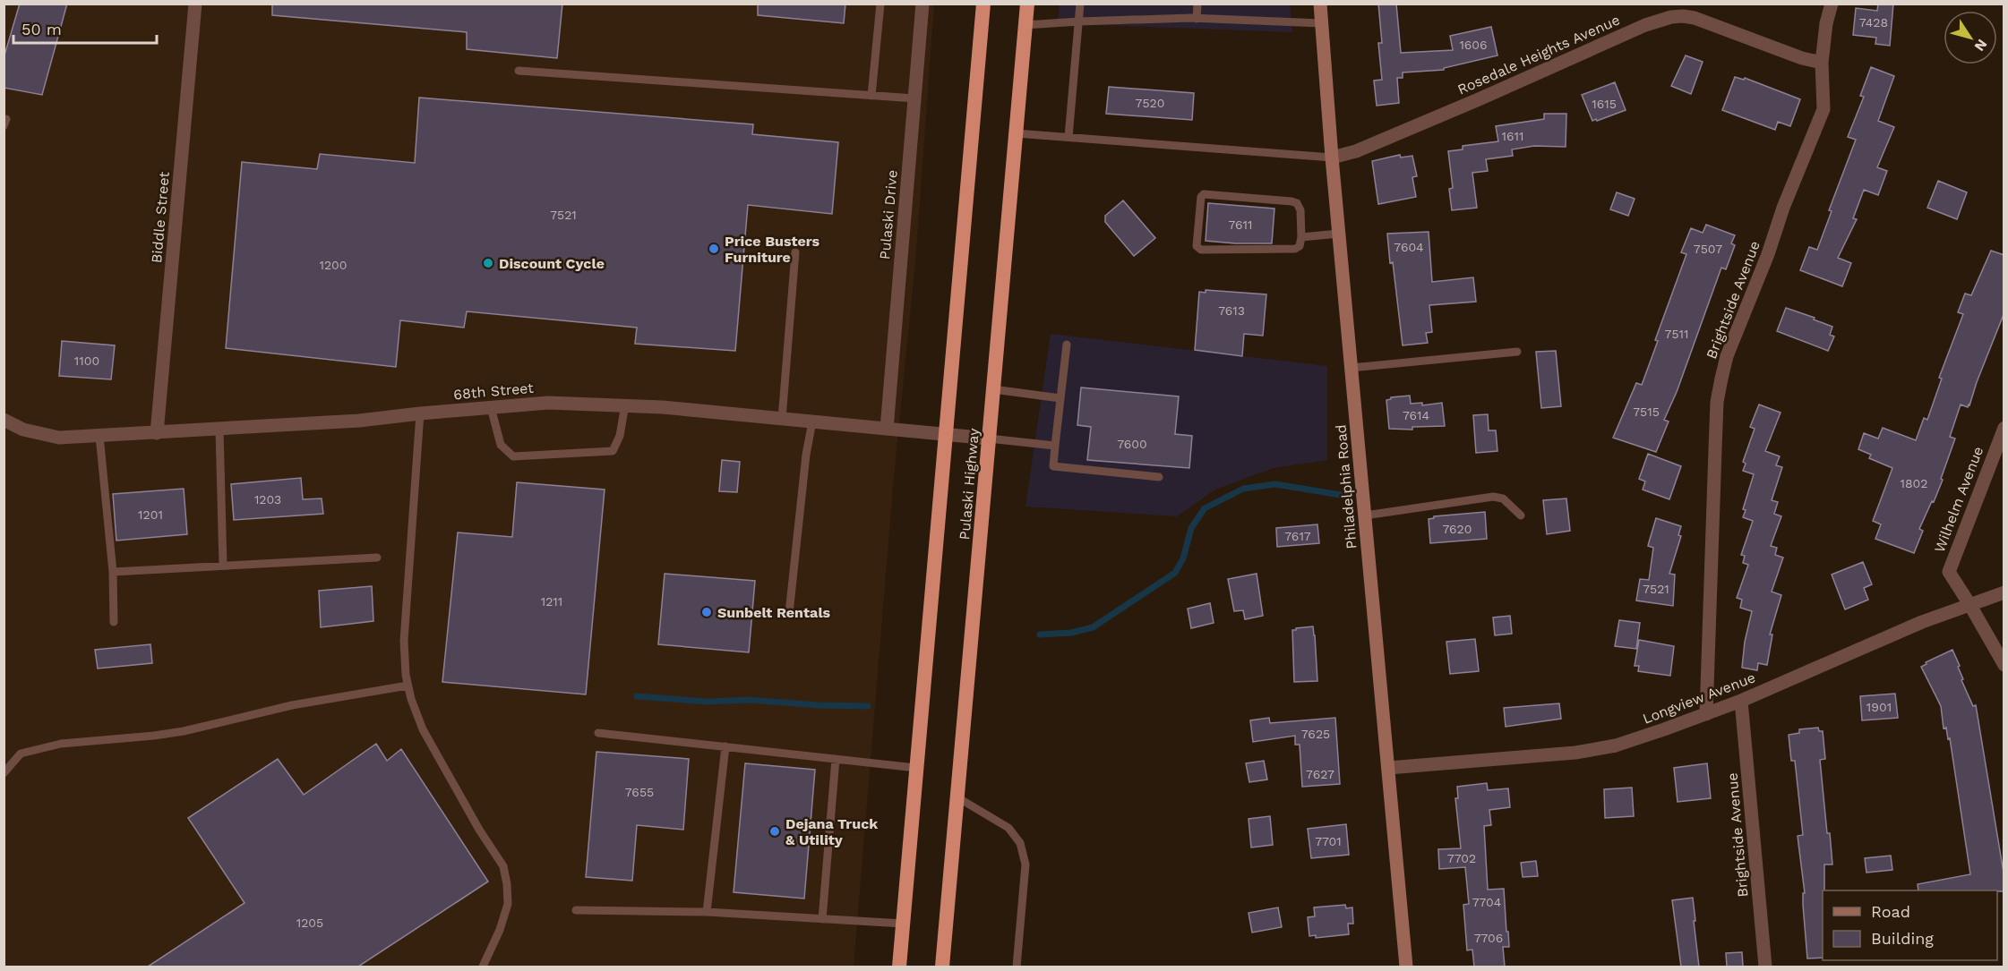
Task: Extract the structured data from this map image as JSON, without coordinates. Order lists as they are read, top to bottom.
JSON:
{
  "streets": {
    "highway": ["Pulaski Highway"],
    "main road": ["Philadelphia Road"],
    "street": [
      "Rosedale Heights Avenue",
      "Pulaski Drive",
      "Biddle Street",
      "Brightside Avenue",
      "68th Street",
      "Wilhelm Avenue",
      "Longview Avenue"
    ]
  },
  "crossings": [
    ["Rosedale Heights Avenue", "Brightside Avenue"],
    ["Rosedale Heights Avenue", "Philadelphia Road"],
    ["Pulaski Drive", "68th Street"],
    ["Biddle Street", "68th Street"],
    ["Brightside Avenue", "Longview Avenue"],
    ["68th Street", "Pulaski Highway"],
    ["Philadelphia Road", "Longview Avenue"],
    ["Wilhelm Avenue", "Longview Avenue"]
  ],
  "places": [
    "Price Busters Furniture",
    "Discount Cycle",
    "Sunbelt Rentals",
    "Dejana Truck & Utility"
  ],
  "house_numbers": [
    "7428",
    "1606",
    "7520",
    "1615",
    "1611",
    "7521",
    "7611",
    "7604",
    "7507",
    "1200",
    "7613",
    "7511",
    "1100",
    "7515",
    "7614",
    "7600",
    "1802",
    "1203",
    "1201",
    "7620",
    "7617",
    "7521",
    "1211",
    "1901",
    "7625",
    "7627",
    "7655",
    "7701",
    "7702",
    "7704",
    "1205",
    "7706"
  ],
  "legend": ["Road", "Building"],
  "scale_bar": "50 m",
  "north": "bottom right"
}
